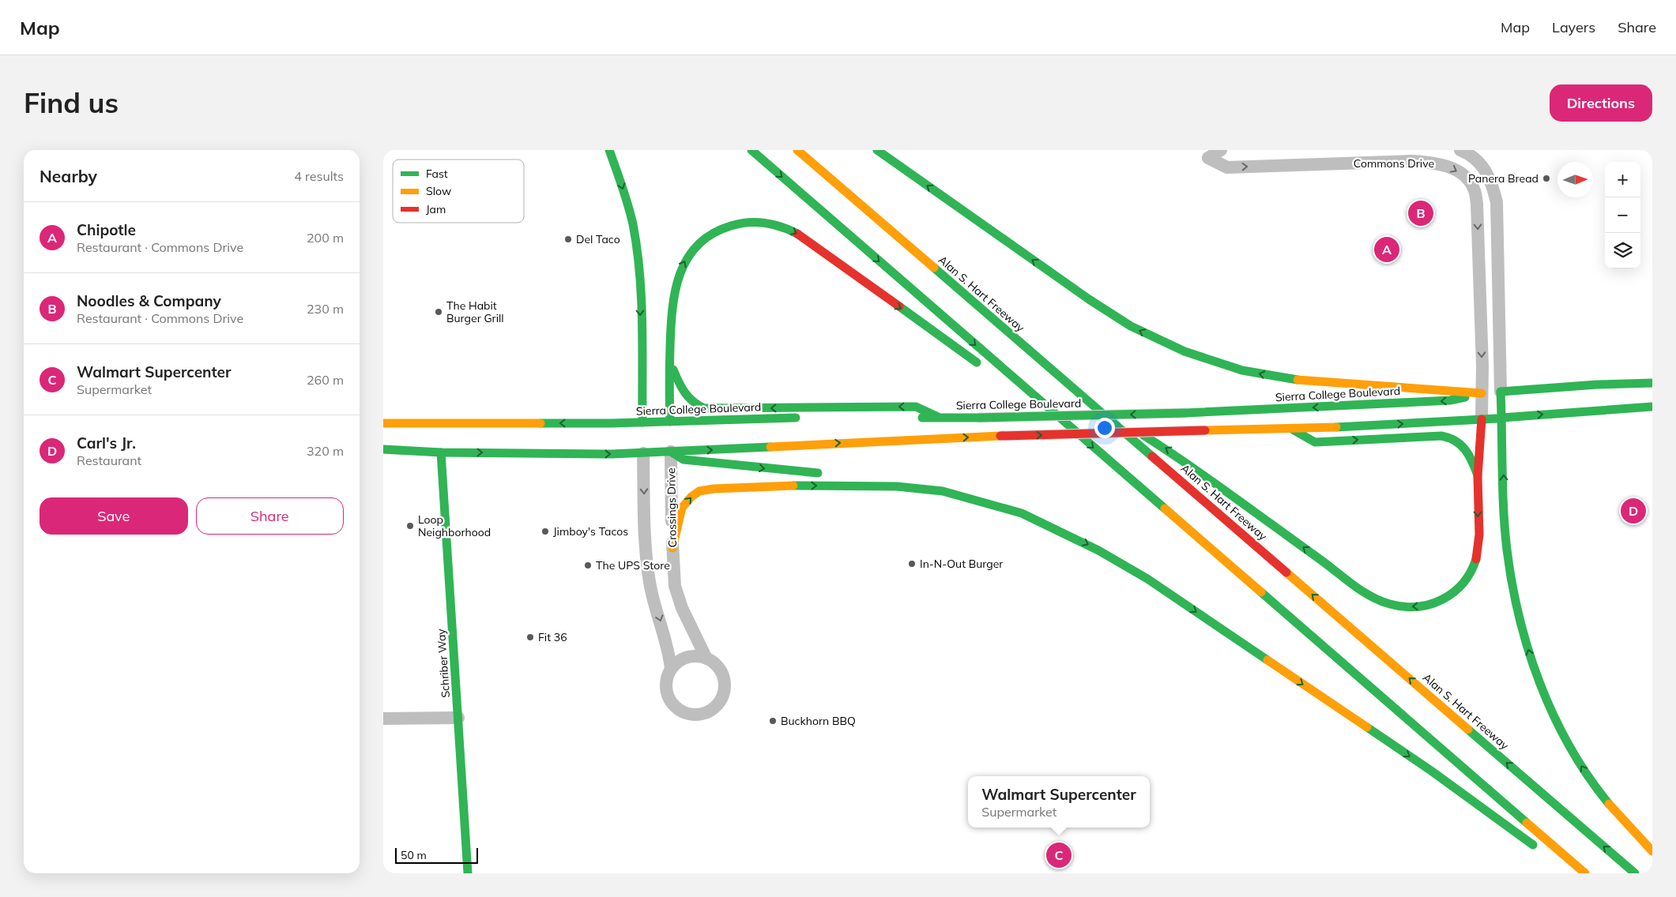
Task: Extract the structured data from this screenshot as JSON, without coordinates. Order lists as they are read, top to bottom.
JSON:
{
  "streets": {
    "main road": ["Alan S. Hart Freeway", "Sierra College Boulevard", "Schriber Way"],
    "street": ["Commons Drive", "Crossings Drive"]
  },
  "crossings": [
    ["Commons Drive", "Sierra College Boulevard"]
  ],
  "places": [
    "Panera Bread",
    "Del Taco",
    "The Habit Burger Grill",
    "Loop Neighborhood",
    "Jimboy's Tacos",
    "In-N-Out Burger",
    "The UPS Store",
    "Fit 36",
    "Buckhorn BBQ"
  ],
  "legend": ["Fast", "Slow", "Jam"],
  "scale_bar": "50 m",
  "north": "right",
  "page": {
    "header": "Map",
    "nav": ["Map", "Layers", "Share"],
    "buttons": [
      "Directions",
      ["Save", "Share"]
    ],
    "title": "Find us",
    "heading": ["Nearby", "4 results"],
    "map_buttons": ["+", "−"],
    "pins": [
      "B",
      "A",
      "D",
      "C"
    ],
    "list": [
      {
        "mark": "A",
        "name": "Chipotle",
        "note": "Restaurant · Commons Drive",
        "value": "200 m"
      },
      {
        "mark": "B",
        "name": "Noodles & Company",
        "note": "Restaurant · Commons Drive",
        "value": "230 m"
      },
      {
        "mark": "C",
        "name": "Walmart Supercenter",
        "note": "Supermarket",
        "value": "260 m"
      },
      {
        "mark": "D",
        "name": "Carl's Jr.",
        "note": "Restaurant",
        "value": "320 m"
      }
    ],
    "popup": ["Walmart Supercenter", "Supermarket"],
    "scale": "50 m"
  }
}
